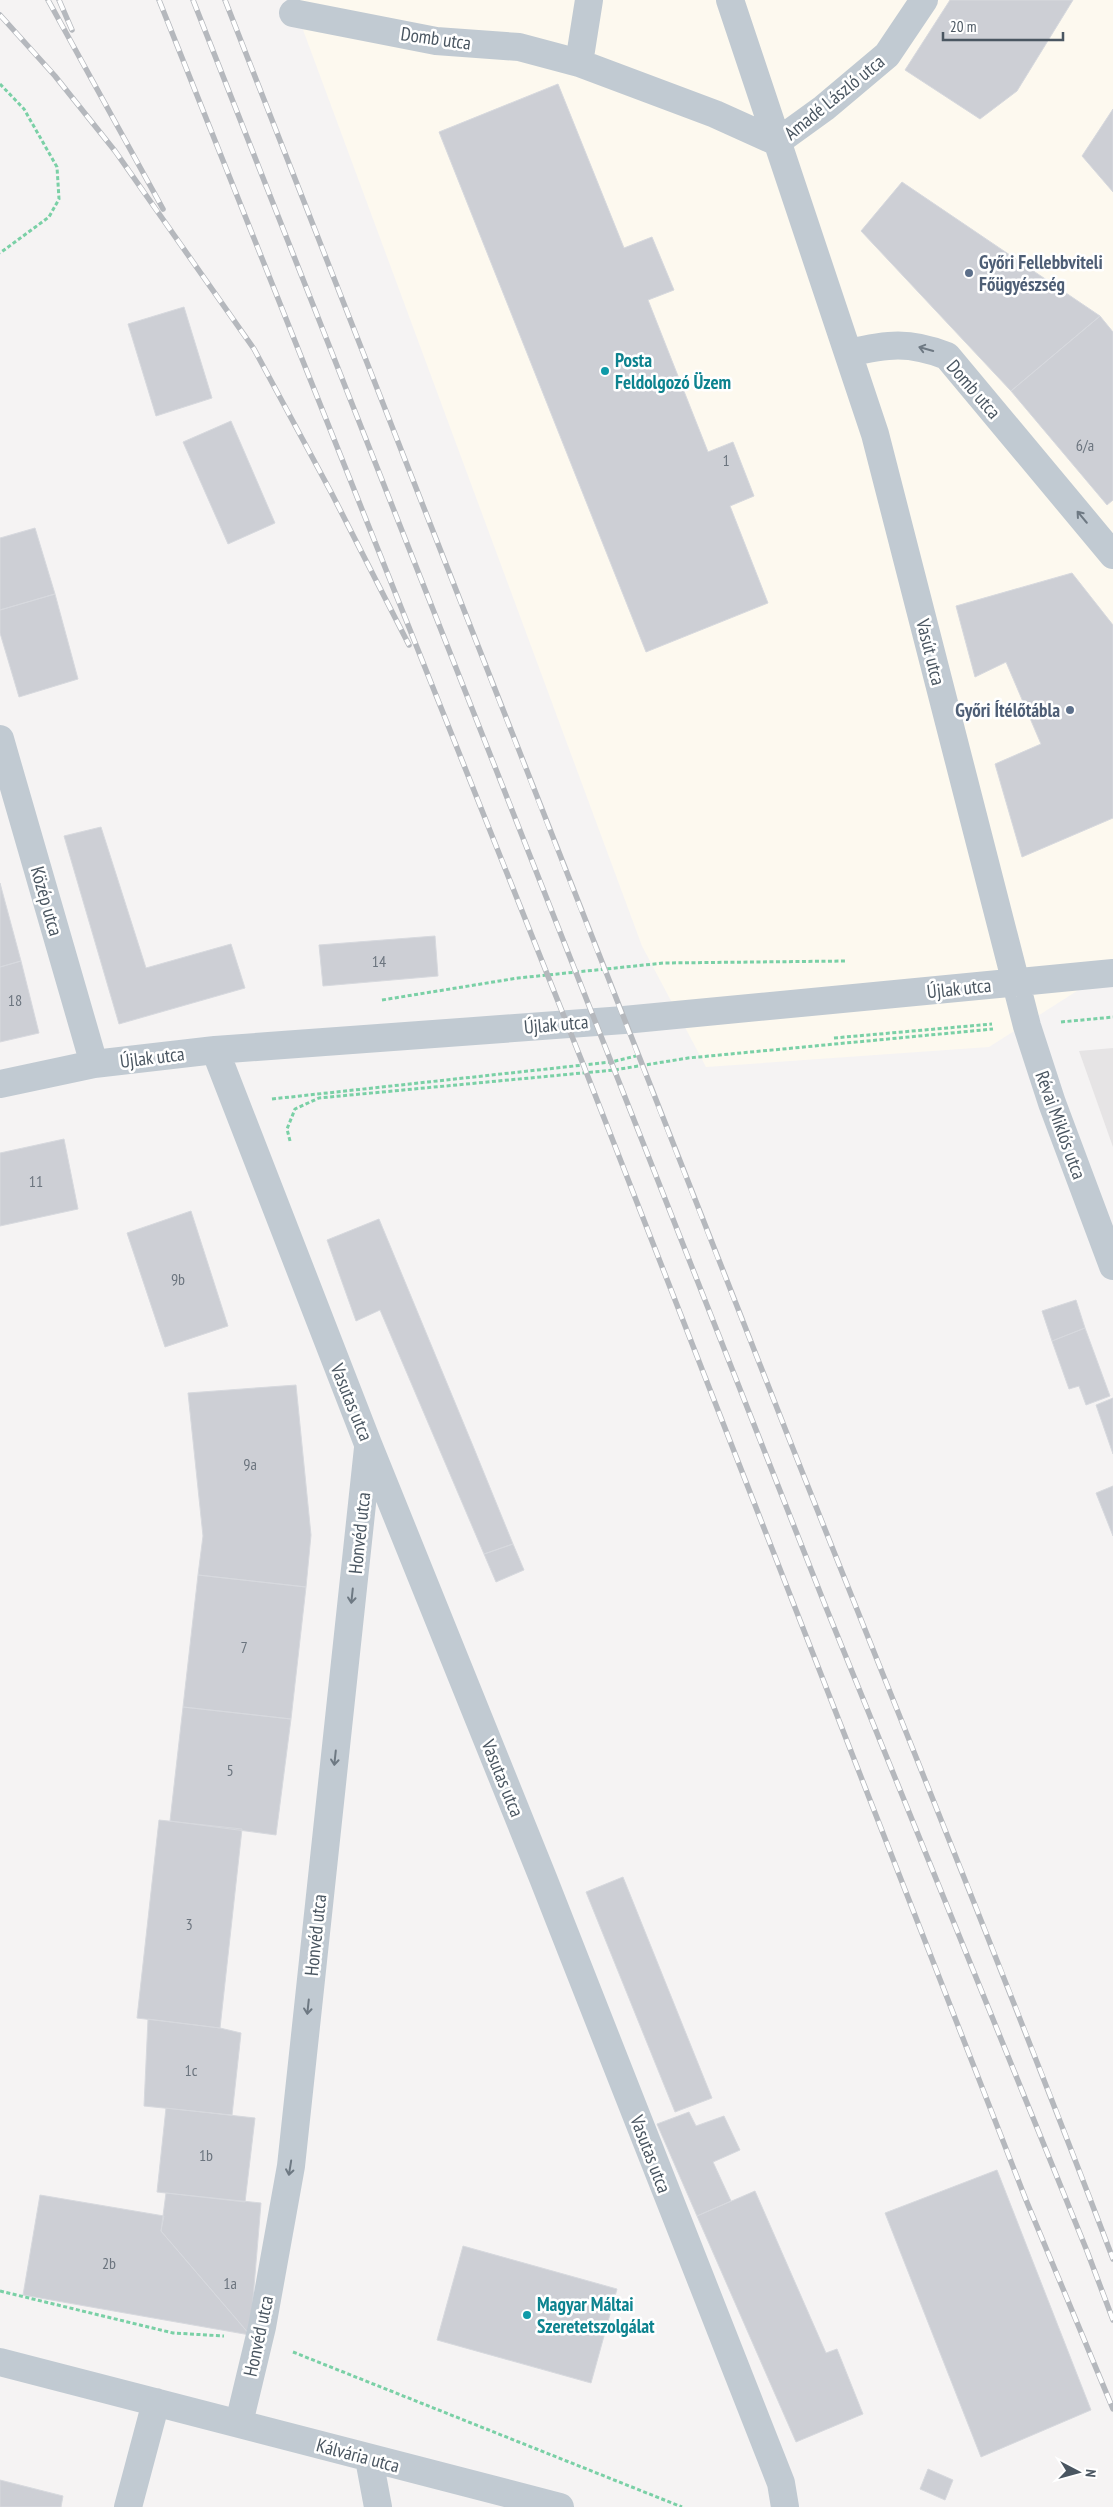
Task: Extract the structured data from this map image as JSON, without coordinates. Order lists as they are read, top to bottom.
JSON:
{
  "streets": {
    "street": [
      "Domb utca",
      "Amadé László utca",
      "Vasút utca",
      "Közép utca",
      "Újlak utca",
      "Révai Miklós utca",
      "Vasutas utca",
      "Honvéd utca",
      "Kálvária utca"
    ]
  },
  "crossings": [
    ["Domb utca", "Amadé László utca"],
    ["Domb utca", "Vasút utca"],
    ["Vasút utca", "Újlak utca"],
    ["Vasút utca", "Révai Miklós utca"],
    ["Közép utca", "Újlak utca"],
    ["Újlak utca", "Révai Miklós utca"],
    ["Újlak utca", "Vasutas utca"],
    ["Vasutas utca", "Honvéd utca"],
    ["Honvéd utca", "Kálvária utca"]
  ],
  "one_way": ["Domb utca", "Honvéd utca"],
  "places": [
    "Győri Fellebbviteli Főügyészség",
    "Posta Feldolgozó Üzem",
    "Győri Ítélőtábla",
    "Magyar Máltai Szeretetszolgálat"
  ],
  "house_numbers": [
    "6/a",
    "1",
    "14",
    "18",
    "11",
    "9b",
    "9a",
    "7",
    "5",
    "3",
    "1c",
    "1b",
    "2b",
    "1a"
  ],
  "scale_bar": "20 m",
  "north": "right"
}
